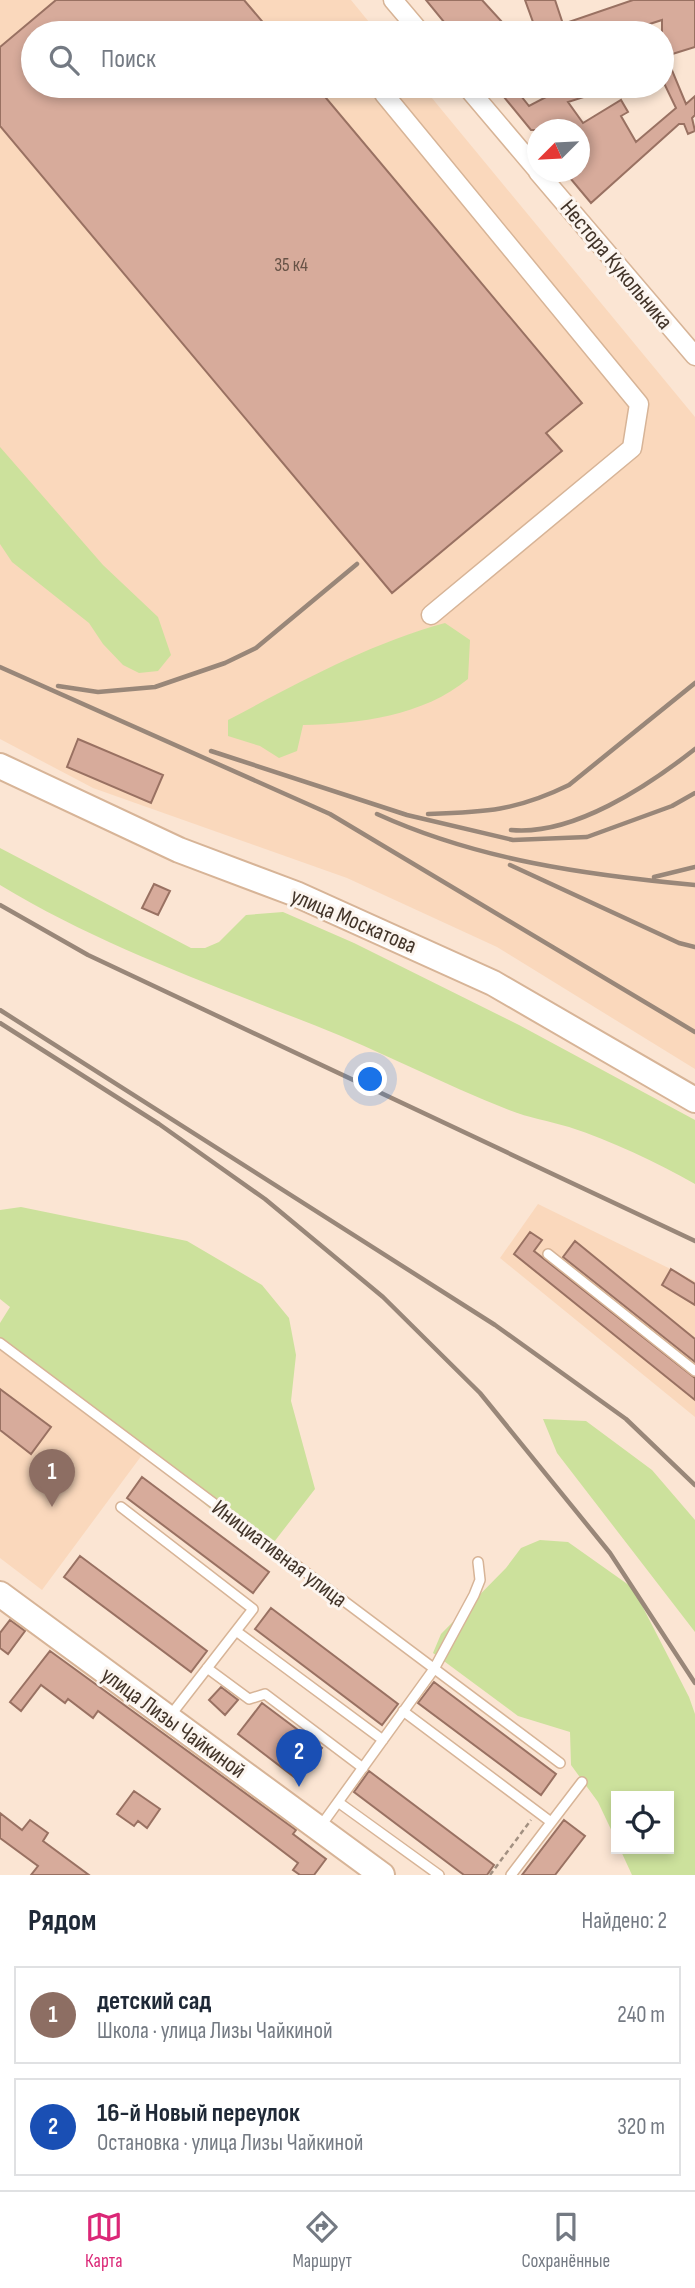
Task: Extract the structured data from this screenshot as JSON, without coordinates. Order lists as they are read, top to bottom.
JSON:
{
  "streets": {
    "main road": ["улица Москатова", "улица Лизы Чайкиной"],
    "street": ["Нестора Кукольника"],
    "lane": ["Инициативная улица"]
  },
  "house_numbers": ["35 к4"],
  "north": "bottom left",
  "page": {
    "search": "Поиск",
    "pins": ["1", "2"],
    "heading": ["Рядом", "Найдено: 2"],
    "list": [
      {
        "mark": "1",
        "name": "детский сад",
        "note": "Школа · улица Лизы Чайкиной",
        "value": "240 m"
      },
      {
        "mark": "2",
        "name": "16-й Новый переулок",
        "note": "Остановка · улица Лизы Чайкиной",
        "value": "320 m"
      }
    ],
    "nav": ["Карта", "Маршрут", "Сохранённые"]
  }
}
